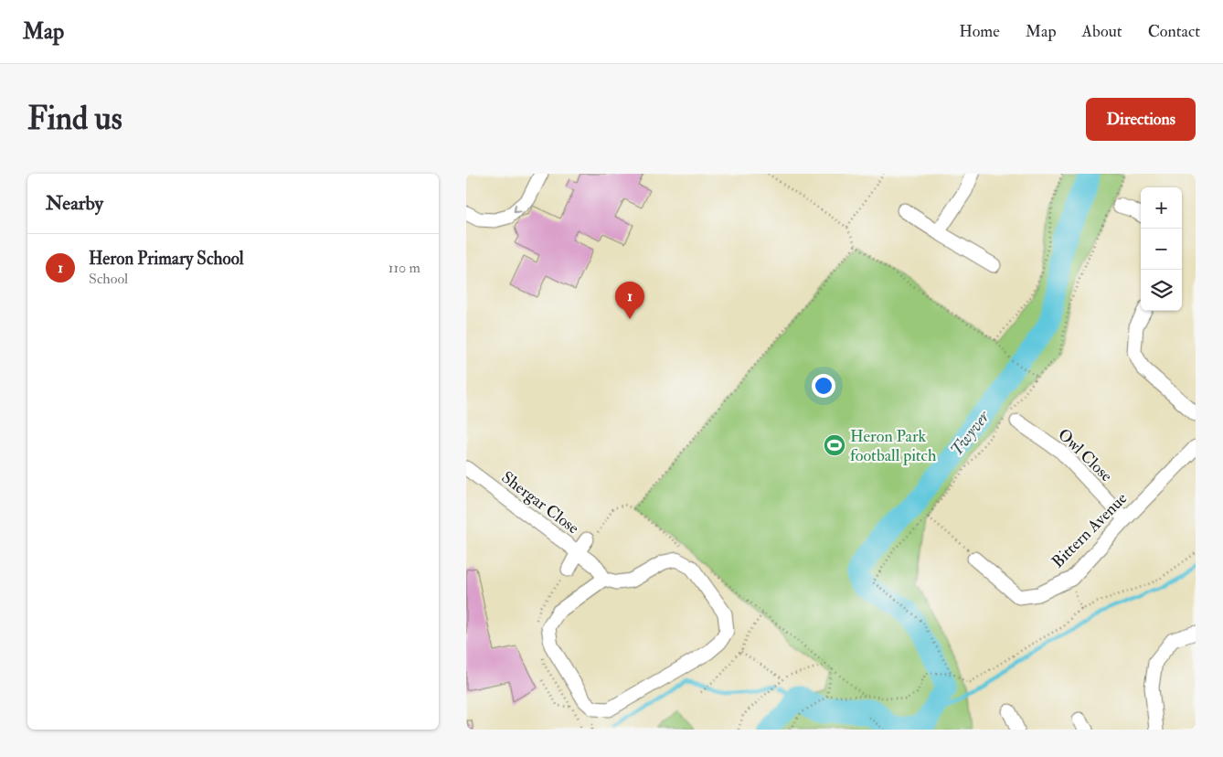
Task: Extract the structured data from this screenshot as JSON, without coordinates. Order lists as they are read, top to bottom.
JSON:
{
  "streets": {
    "street": ["Owl Close", "Shergar Close", "Bittern Avenue"]
  },
  "crossings": [
    ["Owl Close", "Bittern Avenue"]
  ],
  "water": ["Twyver"],
  "places": {
    "sports": ["Heron Park football pitch"]
  },
  "page": {
    "header": "Map",
    "nav": [
      "Home",
      "Map",
      "About",
      "Contact"
    ],
    "buttons": "Directions",
    "title": "Find us",
    "heading": "Nearby",
    "map_buttons": ["+", "−"],
    "list": [
      {
        "mark": "1",
        "name": "Heron Primary School",
        "note": "School",
        "value": "110 m"
      }
    ],
    "pins": "1"
  }
}
